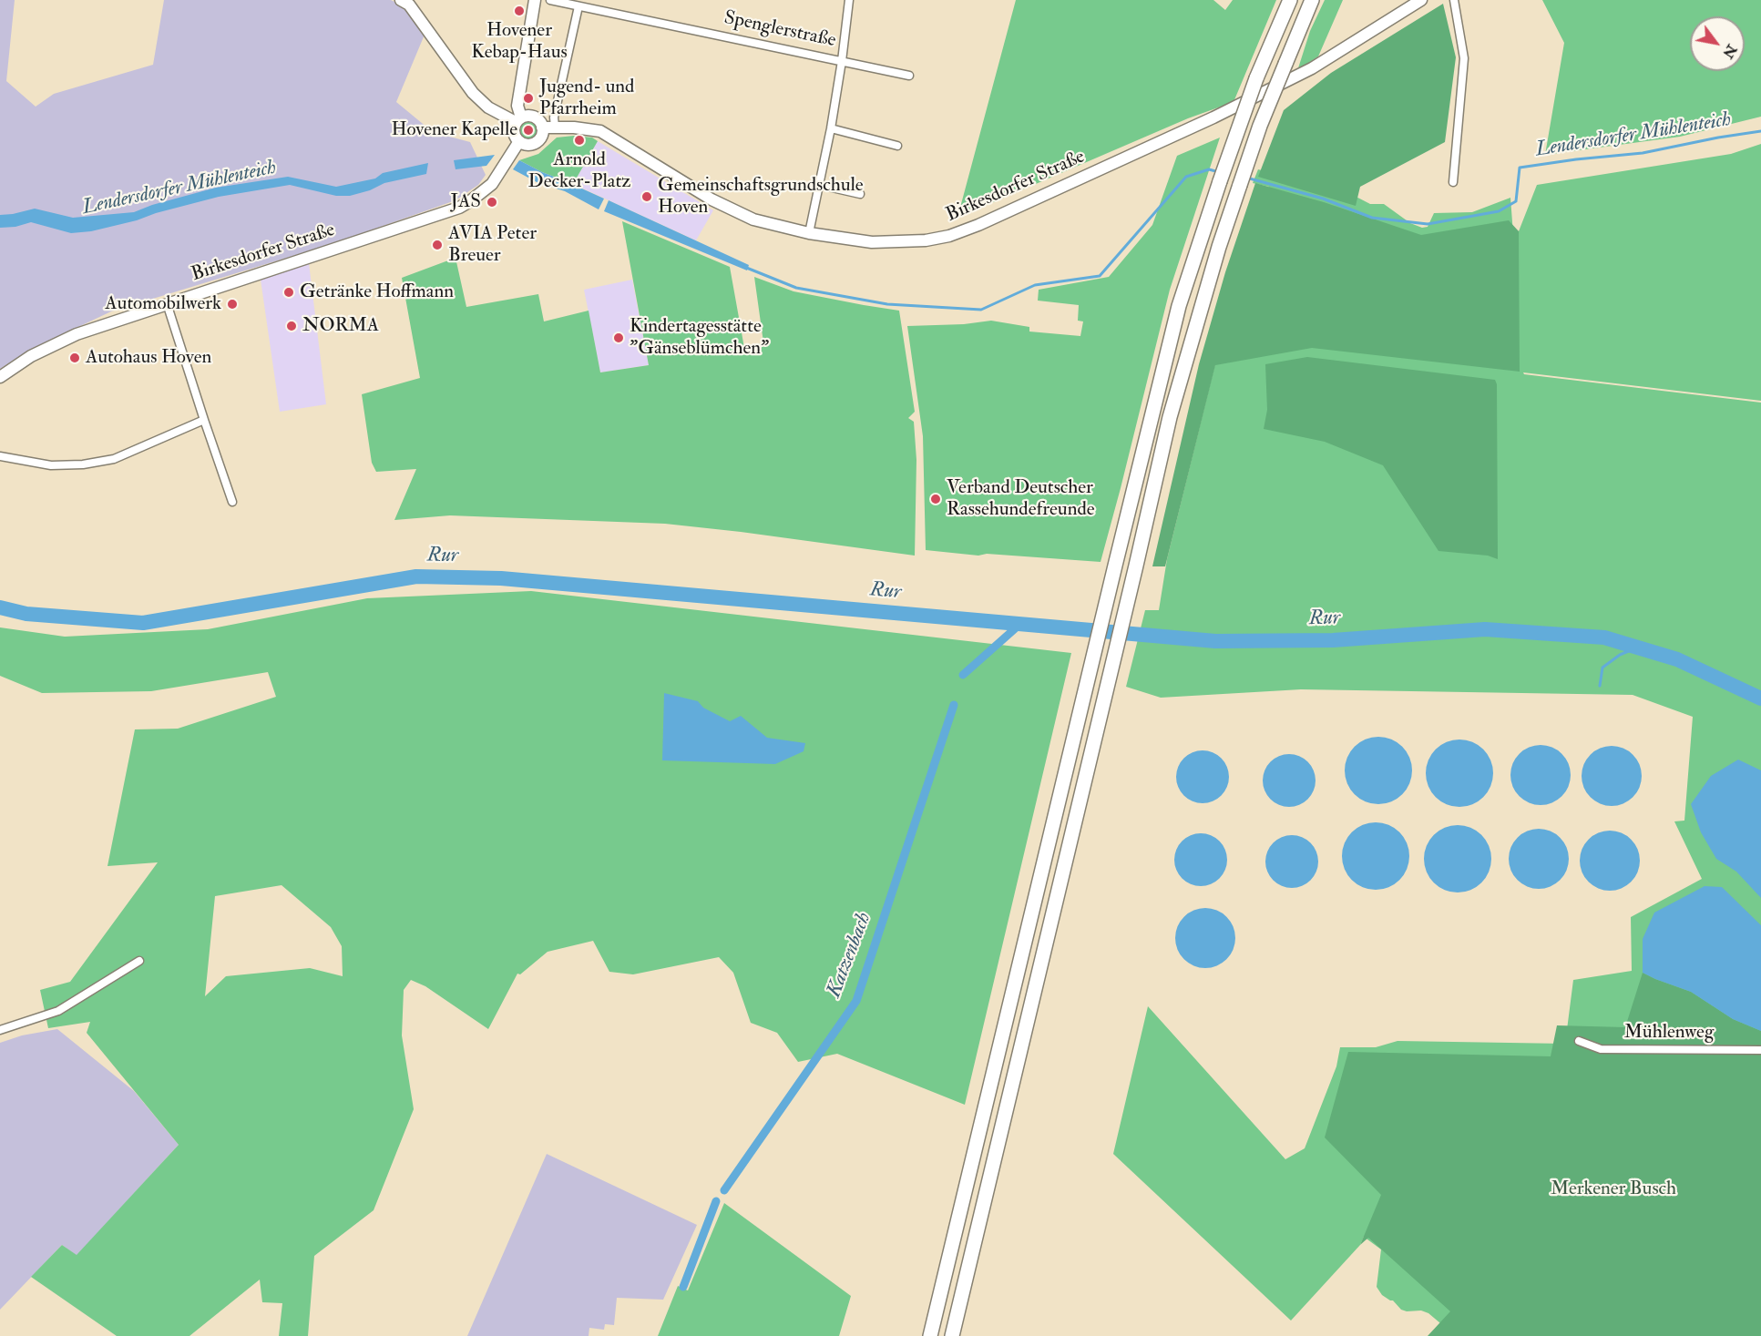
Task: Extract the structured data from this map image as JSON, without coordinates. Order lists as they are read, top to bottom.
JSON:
{
  "streets": {
    "main road": ["Birkesdorfer Straße"],
    "street": ["Spenglerstraße", "Mühlenweg"]
  },
  "water": ["Lendersdorfer Mühlenteich", "Rur", "Katzenbach"],
  "parks": ["Merkener Busch"],
  "places": [
    "Hovener Kebap-Haus",
    "Jugend- und Pfarrheim",
    "Hovener Kapelle",
    "Arnold Decker-Platz",
    "Gemeinschaftsgrundschule Hoven",
    "JAS",
    "AVIA Peter Breuer",
    "Getränke Hoffmann",
    "Automobilwerk",
    "NORMA",
    "Kindertagesstätte \"Gänseblümchen\"",
    "Autohaus Hoven",
    "Verband Deutscher Rassehundefreunde"
  ],
  "north": "bottom right"
}
